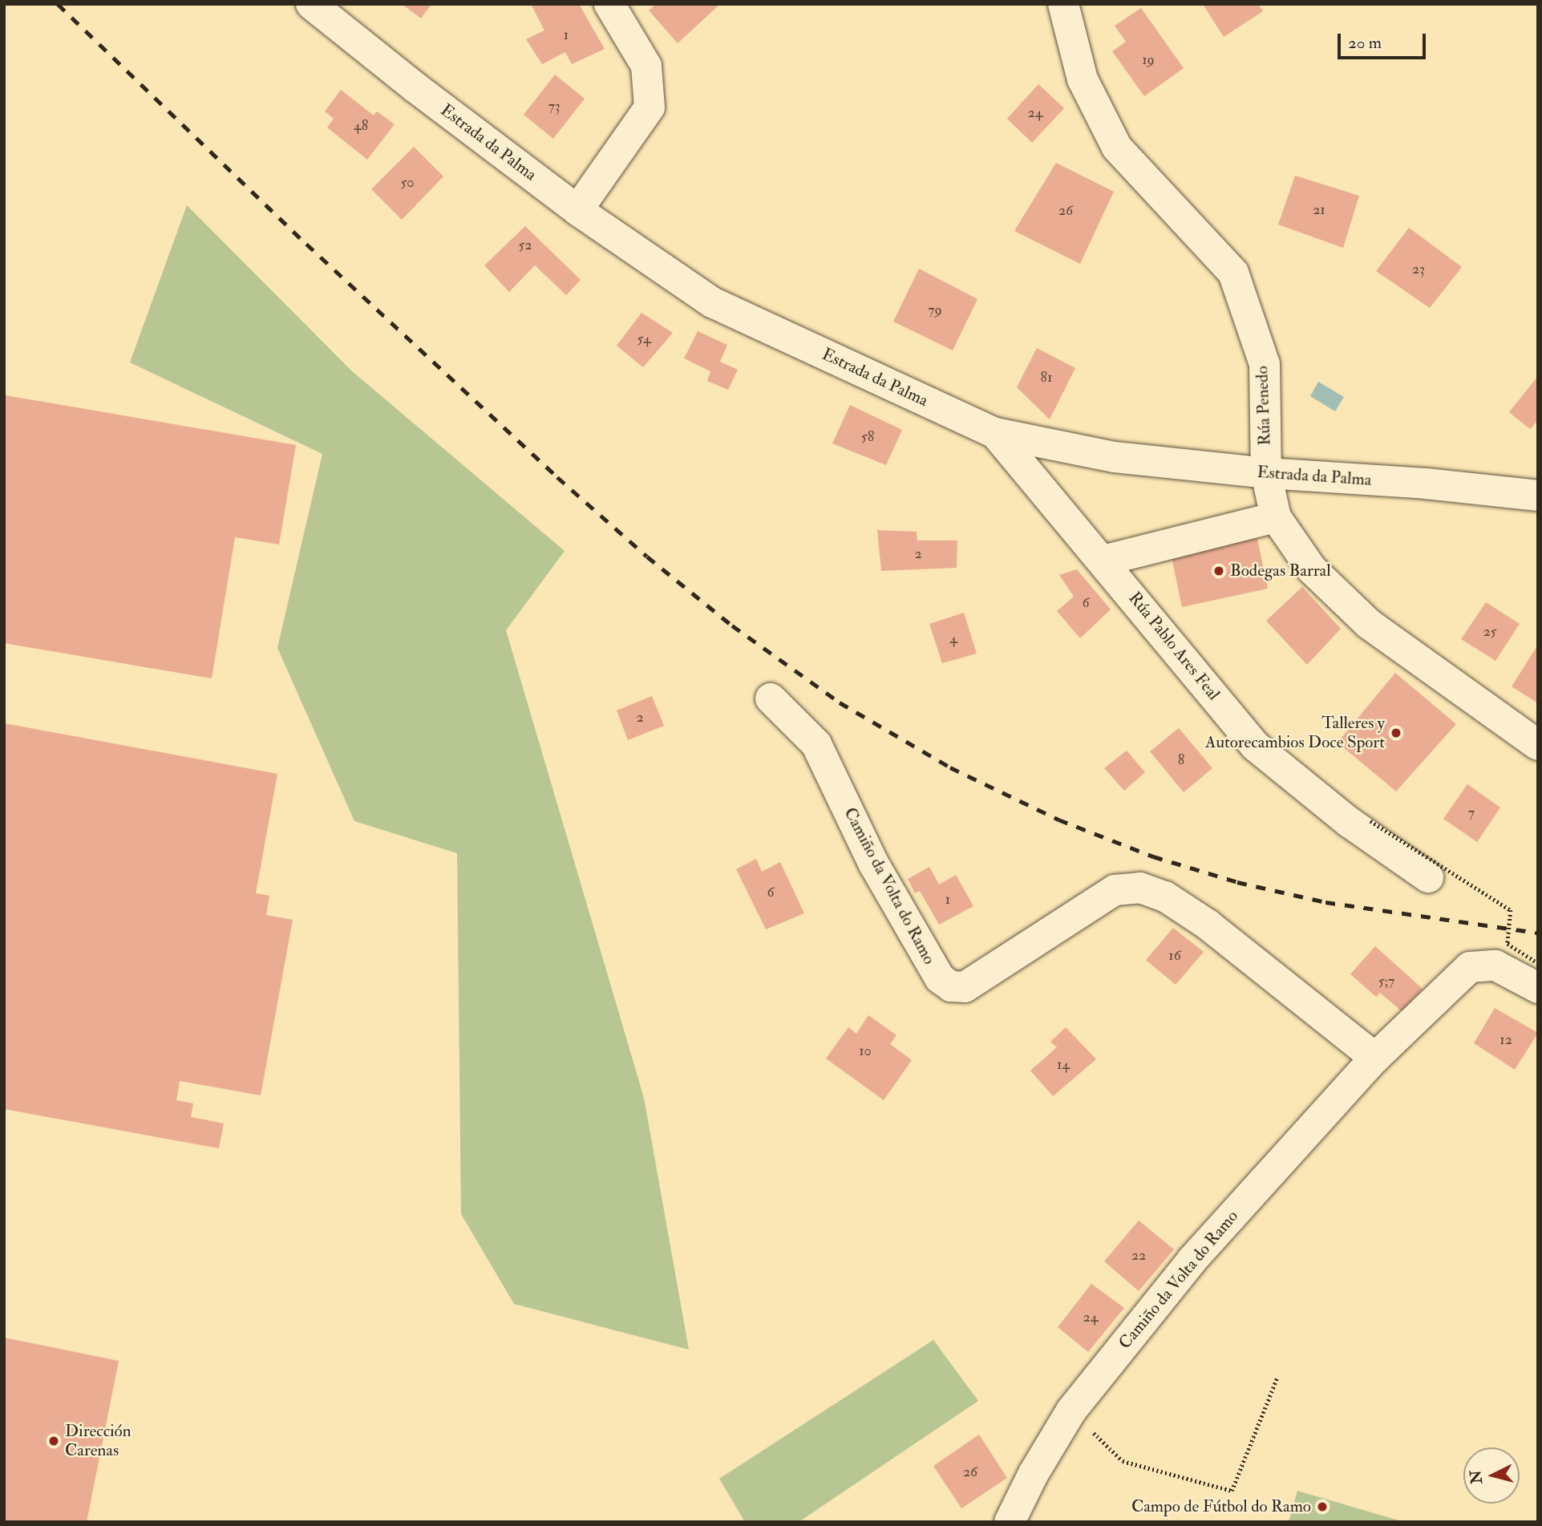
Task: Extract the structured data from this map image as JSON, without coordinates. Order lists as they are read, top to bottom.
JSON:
{
  "streets": {
    "street": [
      "Estrada da Palma",
      "Rúa Penedo",
      "Rúa Pablo Ares Feal",
      "Camiño da Volta do Ramo"
    ]
  },
  "crossings": [
    ["Estrada da Palma", "Rúa Penedo"],
    ["Estrada da Palma", "Rúa Pablo Ares Feal"]
  ],
  "places": [
    "Bodegas Barral",
    "Talleres y Autorecambios Doce Sport",
    "Dirección Carenas",
    "Campo de Fútbol do Ramo"
  ],
  "house_numbers": [
    "1",
    "19",
    "73",
    "24",
    "48",
    "50",
    "21",
    "26",
    "52",
    "23",
    "79",
    "54",
    "81",
    "58",
    "2",
    "6",
    "25",
    "4",
    "2",
    "8",
    "7",
    "6",
    "1",
    "16",
    "5;7",
    "12",
    "10",
    "14",
    "22",
    "24",
    "26"
  ],
  "scale_bar": "20 m",
  "north": "left"
}
